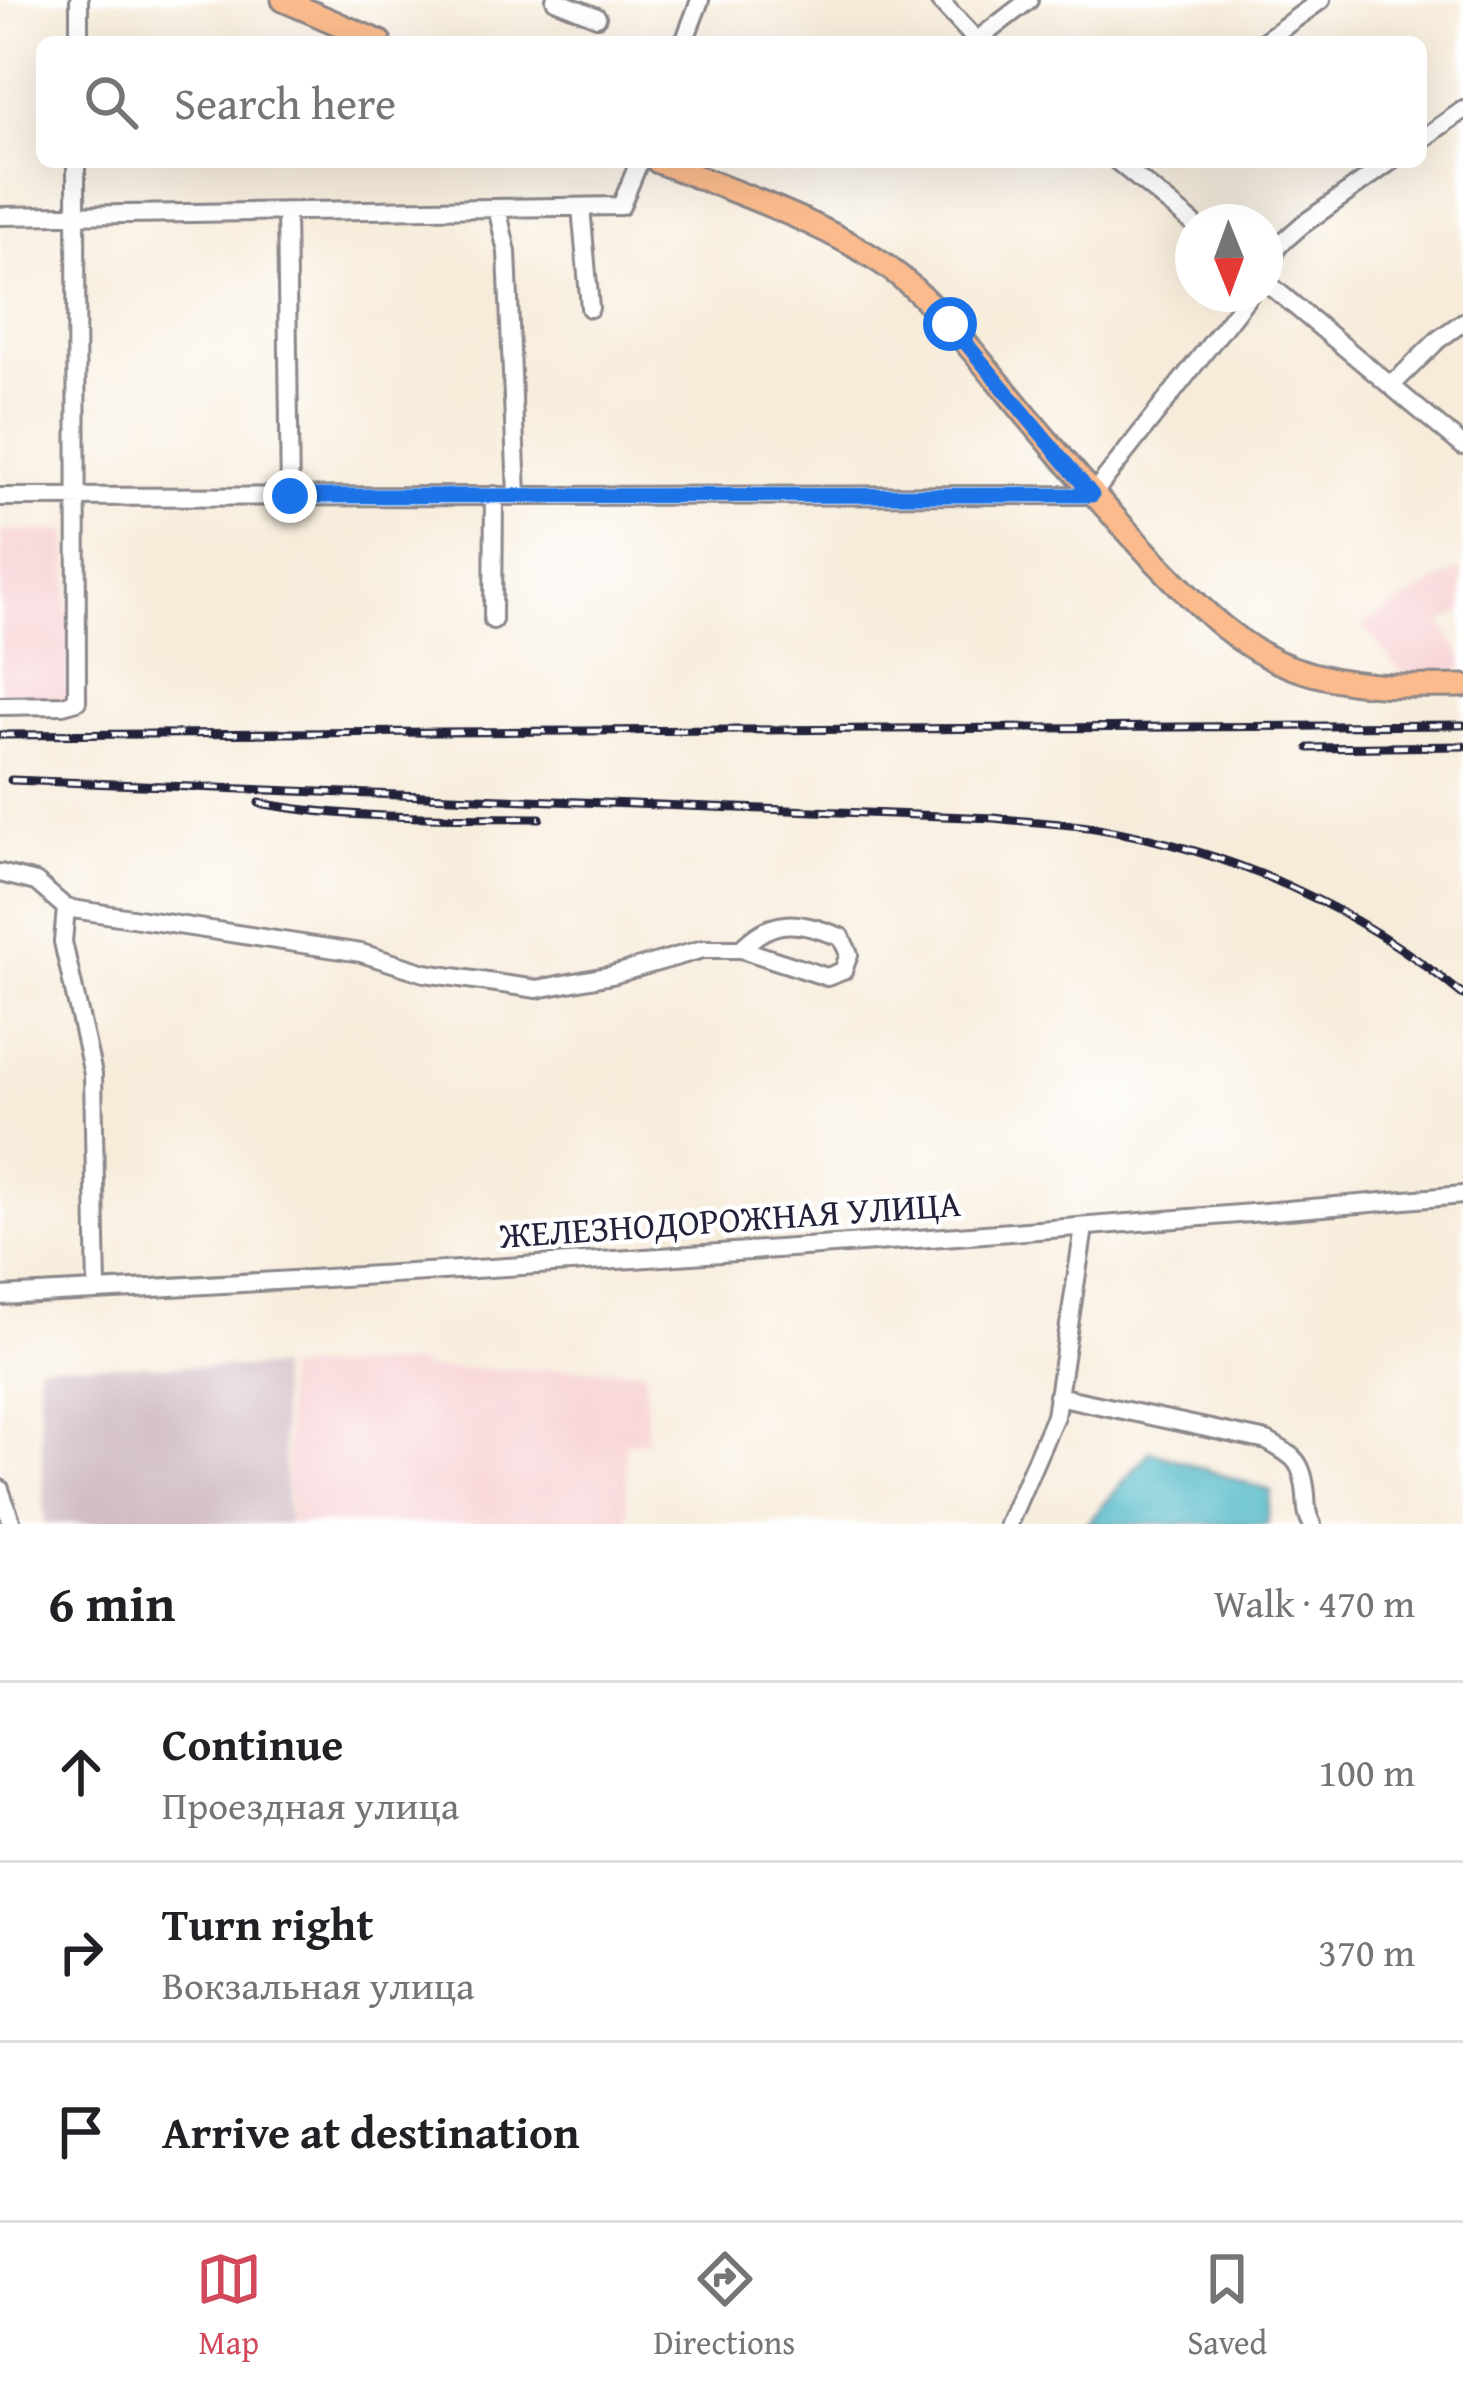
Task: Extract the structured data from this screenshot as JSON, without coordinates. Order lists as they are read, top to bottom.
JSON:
{
  "streets": {
    "street": ["ЖЕЛЕЗНОДОРОЖНАЯ УЛИЦА"]
  },
  "north": "bottom",
  "page": {
    "search": "Search here",
    "heading": ["6 min", "Walk · 470 m"],
    "list": [
      ["Continue", "Проездная улица", "100 m"],
      ["Turn right", "Вокзальная улица", "370 m"],
      "Arrive at destination"
    ],
    "nav": ["Map", "Directions", "Saved"]
  }
}
